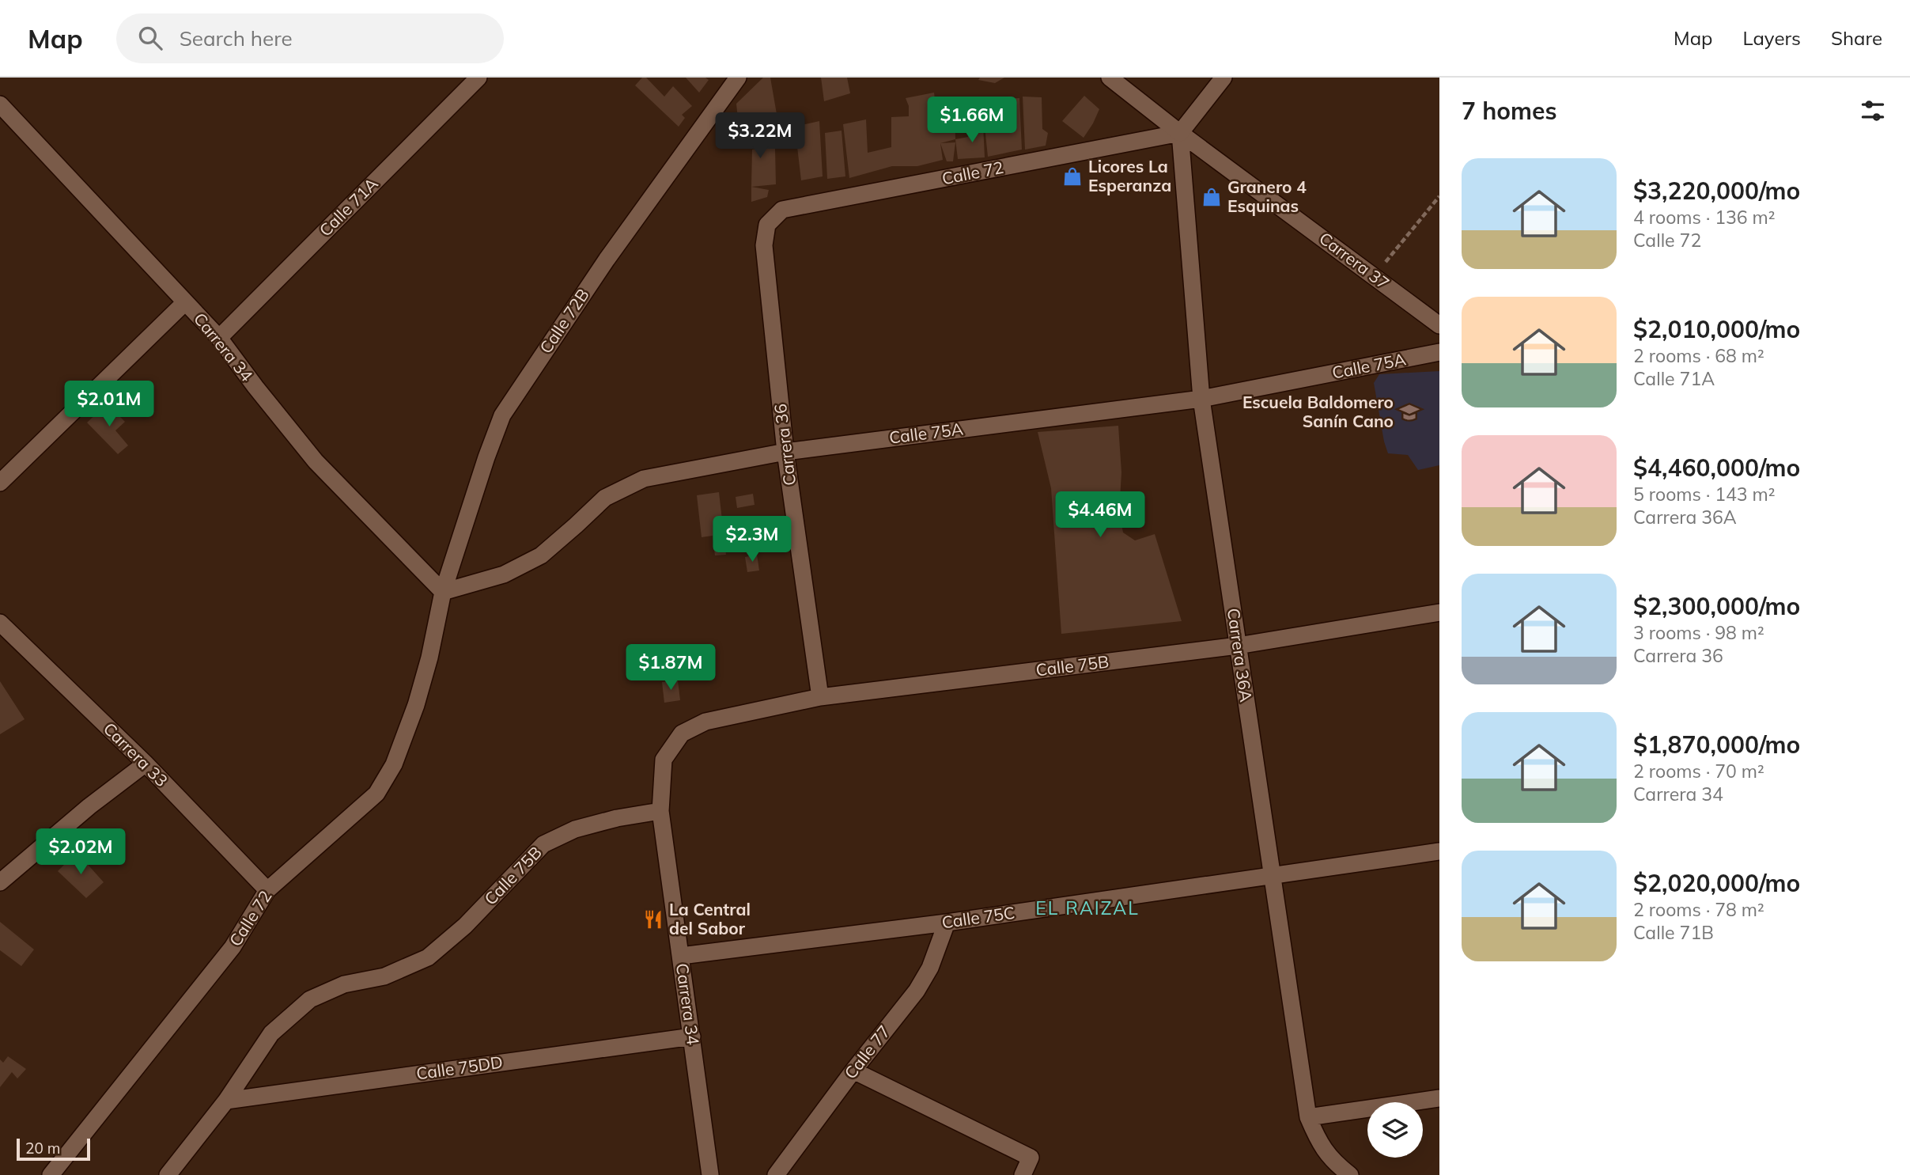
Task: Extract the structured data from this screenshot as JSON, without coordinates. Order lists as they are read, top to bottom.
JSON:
{
  "streets": {
    "street": [
      "Calle 72",
      "Calle 71A",
      "Carrera 37",
      "Calle 72B",
      "Carrera 34",
      "Calle 75A",
      "Carrera 36",
      "Carrera 36A",
      "Calle 75B",
      "Carrera 33",
      "Calle 75C",
      "Calle 77",
      "Calle 75DD"
    ]
  },
  "crossings": [
    ["Calle 72", "Carrera 37"],
    ["Calle 72", "Calle 72B"],
    ["Calle 72", "Carrera 34"],
    ["Calle 72", "Calle 75A"],
    ["Calle 72", "Carrera 36"],
    ["Calle 72", "Carrera 36A"],
    ["Calle 72", "Carrera 33"],
    ["Calle 71A", "Carrera 34"],
    ["Carrera 37", "Carrera 36A"],
    ["Calle 72B", "Carrera 34"],
    ["Calle 72B", "Calle 75A"],
    ["Carrera 34", "Calle 75A"],
    ["Carrera 34", "Calle 75B"],
    ["Carrera 34", "Calle 75C"],
    ["Carrera 34", "Calle 75DD"],
    ["Calle 75A", "Carrera 36"],
    ["Calle 75A", "Carrera 36A"],
    ["Carrera 36", "Calle 75B"],
    ["Carrera 36A", "Calle 75B"],
    ["Carrera 36A", "Calle 75C"],
    ["Calle 75B", "Calle 75DD"],
    ["Calle 75C", "Calle 77"]
  ],
  "districts": ["EL RAIZAL"],
  "places": {
    "shop": ["Licores La Esperanza", "Granero 4 Esquinas"],
    "school or university": ["Escuela Baldomero Sanín Cano"],
    "restaurant": ["La Central del Sabor"]
  },
  "scale_bar": "20 m",
  "page": {
    "header": "Map",
    "search": "Search here",
    "nav": ["Map", "Layers", "Share"],
    "heading": "7 homes",
    "price": [
      "$1.66M",
      "$3.22M",
      "$2.01M",
      "$4.46M",
      "$2.3M",
      "$1.87M",
      "$2.02M"
    ],
    "list": [
      {
        "name": "$3,220,000/mo",
        "note": "4 rooms · 136 m² · Calle 72"
      },
      {
        "name": "$2,010,000/mo",
        "note": "2 rooms · 68 m² · Calle 71A"
      },
      {
        "name": "$4,460,000/mo",
        "note": "5 rooms · 143 m² · Carrera 36A"
      },
      {
        "name": "$2,300,000/mo",
        "note": "3 rooms · 98 m² · Carrera 36"
      },
      {
        "name": "$1,870,000/mo",
        "note": "2 rooms · 70 m² · Carrera 34"
      },
      {
        "name": "$2,020,000/mo",
        "note": "2 rooms · 78 m² · Calle 71B"
      }
    ],
    "scale": "20 m"
  }
}
